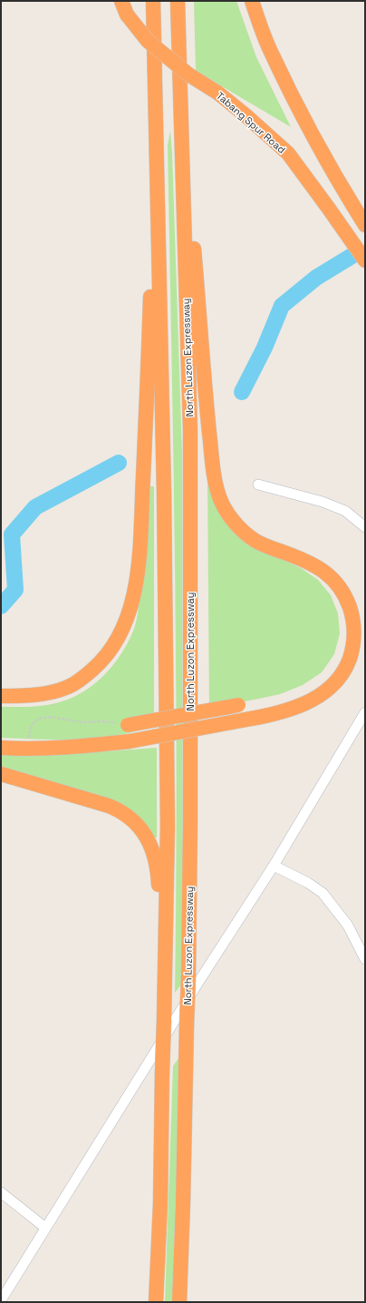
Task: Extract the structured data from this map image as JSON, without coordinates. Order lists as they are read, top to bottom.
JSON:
{
  "streets": {
    "highway": ["Tabang Spur Road", "North Luzon Expressway"]
  }
}
